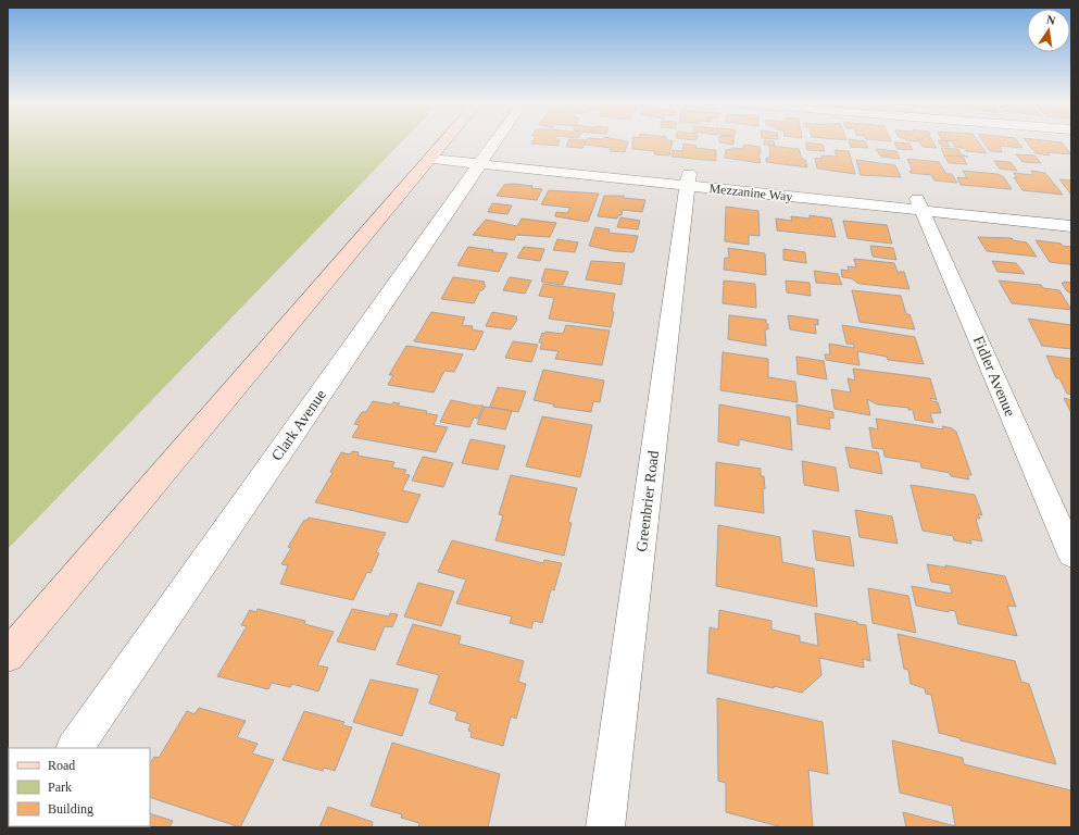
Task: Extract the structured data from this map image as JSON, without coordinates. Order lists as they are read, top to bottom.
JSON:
{
  "streets": {
    "street": [
      "Mezzanine Way",
      "Fidler Avenue",
      "Clark Avenue",
      "Greenbrier Road"
    ]
  },
  "crossings": [
    ["Mezzanine Way", "Fidler Avenue"],
    ["Mezzanine Way", "Clark Avenue"],
    ["Mezzanine Way", "Greenbrier Road"]
  ],
  "legend": ["Road", "Park", "Building"],
  "north": "top"
}
